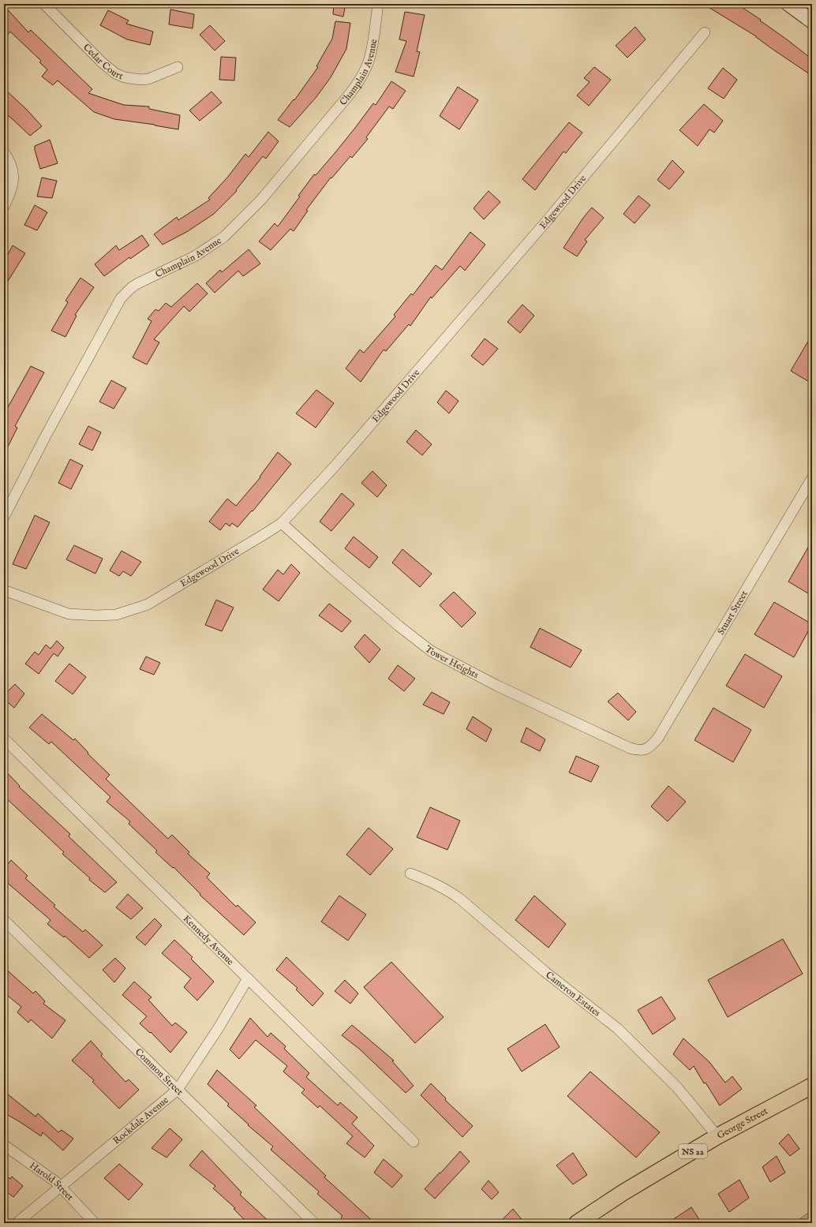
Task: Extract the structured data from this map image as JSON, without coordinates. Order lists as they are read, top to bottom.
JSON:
{
  "streets": {
    "main road": ["George Street", "NS 22"],
    "street": [
      "Cedar Court",
      "Champlain Avenue",
      "Edgewood Drive",
      "Stuart Street",
      "Tower Heights",
      "Kennedy Avenue",
      "Cameron Estates",
      "Common Street",
      "Rockdale Avenue",
      "Harold Street"
    ]
  },
  "crossings": [
    ["Edgewood Drive", "Tower Heights"],
    ["Stuart Street", "Tower Heights"],
    ["Kennedy Avenue", "Rockdale Avenue"],
    ["Cameron Estates", "George Street"],
    ["Common Street", "Rockdale Avenue"],
    ["Rockdale Avenue", "Harold Street"]
  ]
}
